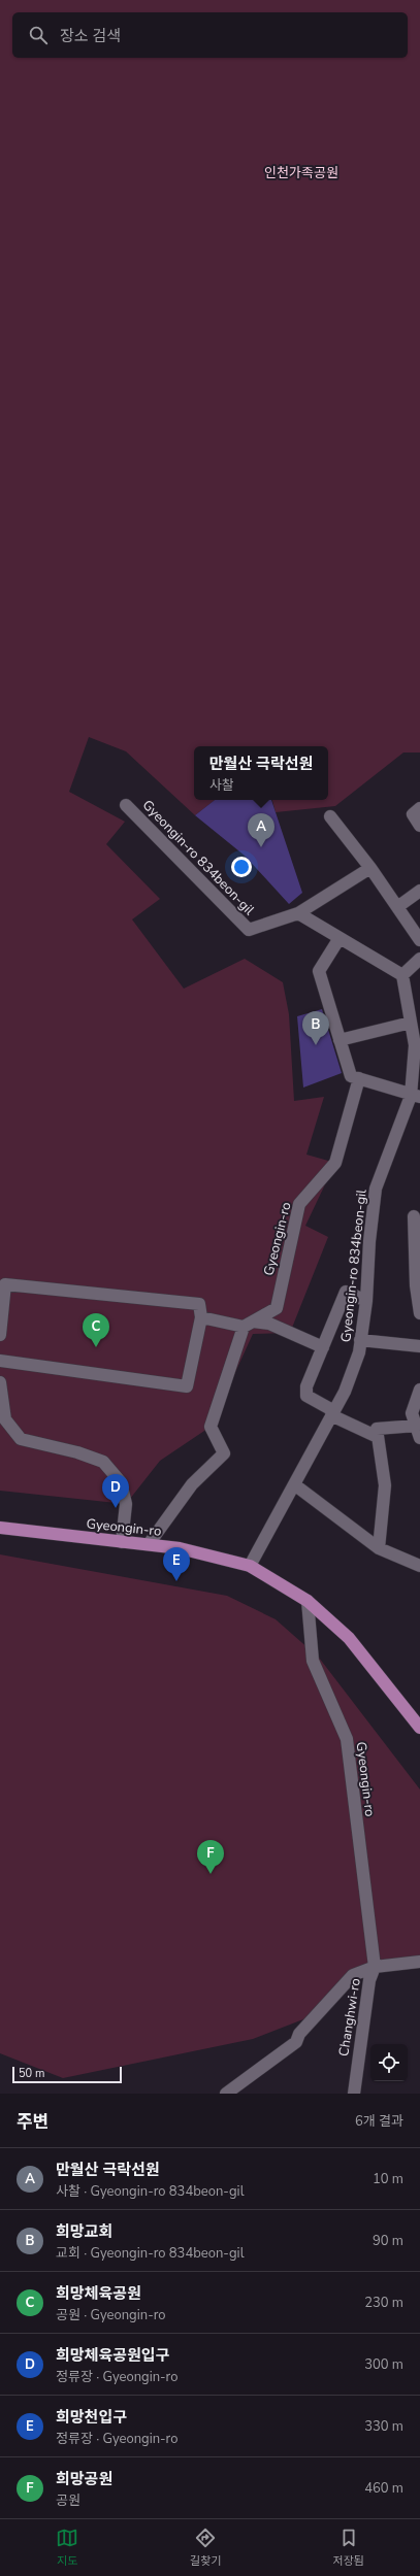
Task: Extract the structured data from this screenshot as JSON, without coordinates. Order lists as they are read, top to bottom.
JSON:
{
  "streets": {
    "main road": ["Gyeongin-ro"],
    "street": ["Gyeongin-ro 834beon-gil", "Changhwi-ro"]
  },
  "crossings": [
    ["Gyeongin-ro 834beon-gil", "Gyeongin-ro"],
    ["Gyeongin-ro", "Changhwi-ro"]
  ],
  "parks": ["인천가족공원"],
  "scale_bar": "50 m",
  "page": {
    "search": "장소 검색",
    "popup": ["만월산 극락선원", "사찰"],
    "pins": [
      "A",
      "B",
      "C",
      "D",
      "E",
      "F"
    ],
    "scale": "50 m",
    "heading": ["주변", "6개 결과"],
    "list": [
      {
        "mark": "A",
        "name": "만월산 극락선원",
        "note": "사찰 · Gyeongin-ro 834beon-gil",
        "value": "10 m"
      },
      {
        "mark": "B",
        "name": "희망교회",
        "note": "교회 · Gyeongin-ro 834beon-gil",
        "value": "90 m"
      },
      {
        "mark": "C",
        "name": "희망체육공원",
        "note": "공원 · Gyeongin-ro",
        "value": "230 m"
      },
      {
        "mark": "D",
        "name": "희망체육공원입구",
        "note": "정류장 · Gyeongin-ro",
        "value": "300 m"
      },
      {
        "mark": "E",
        "name": "희망천입구",
        "note": "정류장 · Gyeongin-ro",
        "value": "330 m"
      },
      {
        "mark": "F",
        "name": "희망공원",
        "note": "공원",
        "value": "460 m"
      }
    ],
    "nav": ["지도", "길찾기", "저장됨"]
  }
}
